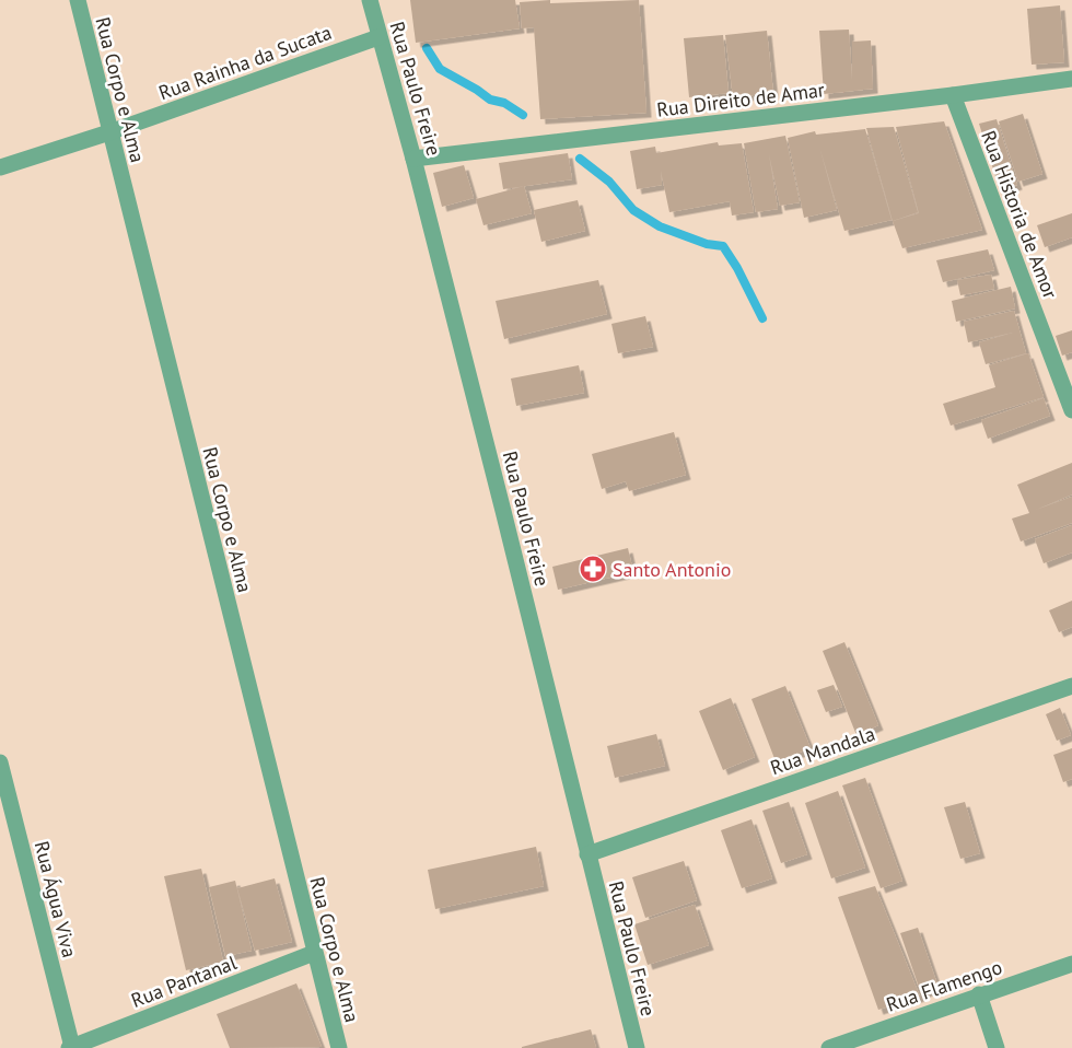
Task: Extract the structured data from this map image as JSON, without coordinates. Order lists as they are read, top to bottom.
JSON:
{
  "streets": {
    "street": [
      "Rua Rainha da Sucata",
      "Rua Paulo Freire",
      "Rua Corpo e Alma",
      "Rua Direito de Amar",
      "Rua Historia de Amor",
      "Rua Mandala",
      "Rua Água Viva",
      "Rua Pantanal",
      "Rua Flamengo"
    ]
  },
  "crossings": [
    ["Rua Rainha da Sucata", "Rua Paulo Freire"],
    ["Rua Rainha da Sucata", "Rua Corpo e Alma"],
    ["Rua Paulo Freire", "Rua Direito de Amar"],
    ["Rua Paulo Freire", "Rua Mandala"],
    ["Rua Corpo e Alma", "Rua Pantanal"],
    ["Rua Direito de Amar", "Rua Historia de Amor"],
    ["Rua Água Viva", "Rua Pantanal"]
  ],
  "places": {
    "pharmacy": ["Santo Antonio"]
  }
}
